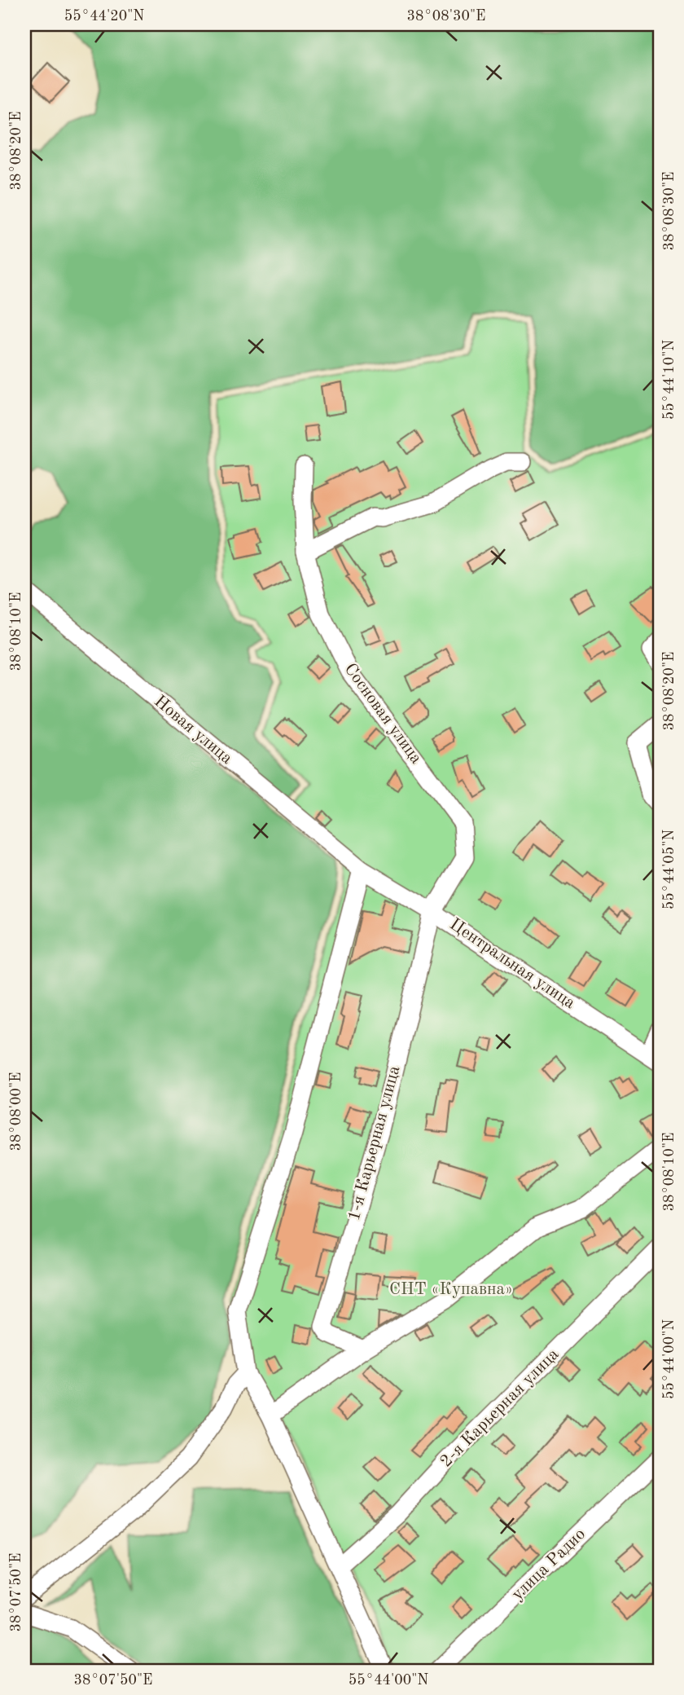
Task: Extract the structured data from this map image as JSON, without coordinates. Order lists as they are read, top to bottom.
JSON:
{
  "streets": {
    "street": [
      "Сосновая улица",
      "Новая улица",
      "Центральная улица",
      "1-я Карьерная улица",
      "2-я Карьерная улица",
      "улица Радио"
    ]
  },
  "crossings": [
    ["Сосновая улица", "Центральная улица"],
    ["Сосновая улица", "1-я Карьерная улица"],
    ["Новая улица", "Центральная улица"],
    ["Центральная улица", "1-я Карьерная улица"]
  ],
  "parks": ["СНТ «Купавна»"],
  "coordinates": [
    "55°44'20\"N",
    "38°08'30\"E",
    "38°08'20\"E",
    "55°44'10\"N",
    "38°08'10\"E",
    "55°44'05\"N",
    "38°08'00\"E",
    "55°44'00\"N",
    "38°07'50\"E"
  ]
}
